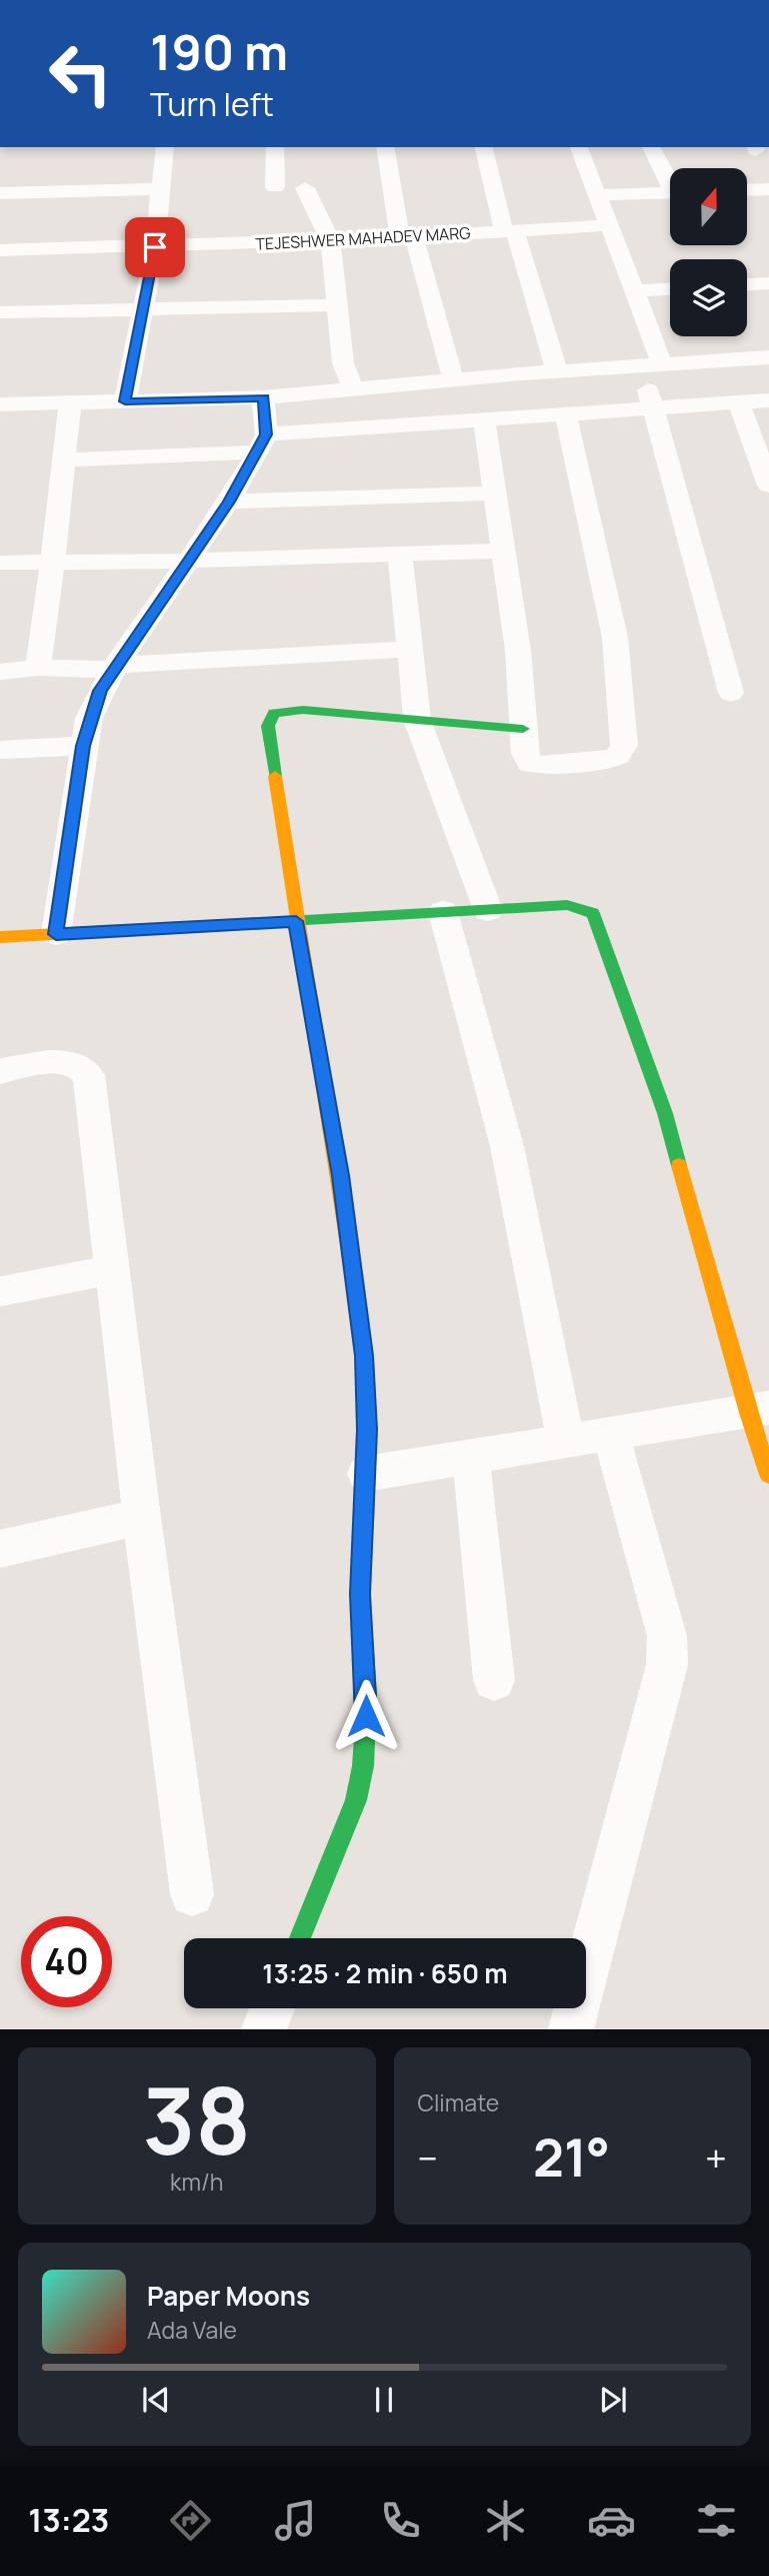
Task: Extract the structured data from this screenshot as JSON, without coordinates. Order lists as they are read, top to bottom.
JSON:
{
  "streets": {
    "street": ["TEJESHWER MAHADEV MARG"]
  },
  "north": "top",
  "page": {
    "turn": ["190 m", "Turn left"],
    "limit": "40",
    "trip": "13:25 · 2 min · 650 m",
    "tile": [
      ["38", "km/h"],
      "Climate"
    ],
    "heat": ["−", "21°", "+"],
    "song": ["Paper Moons", "Ada Vale"],
    "tabs": "13:23"
  }
}
